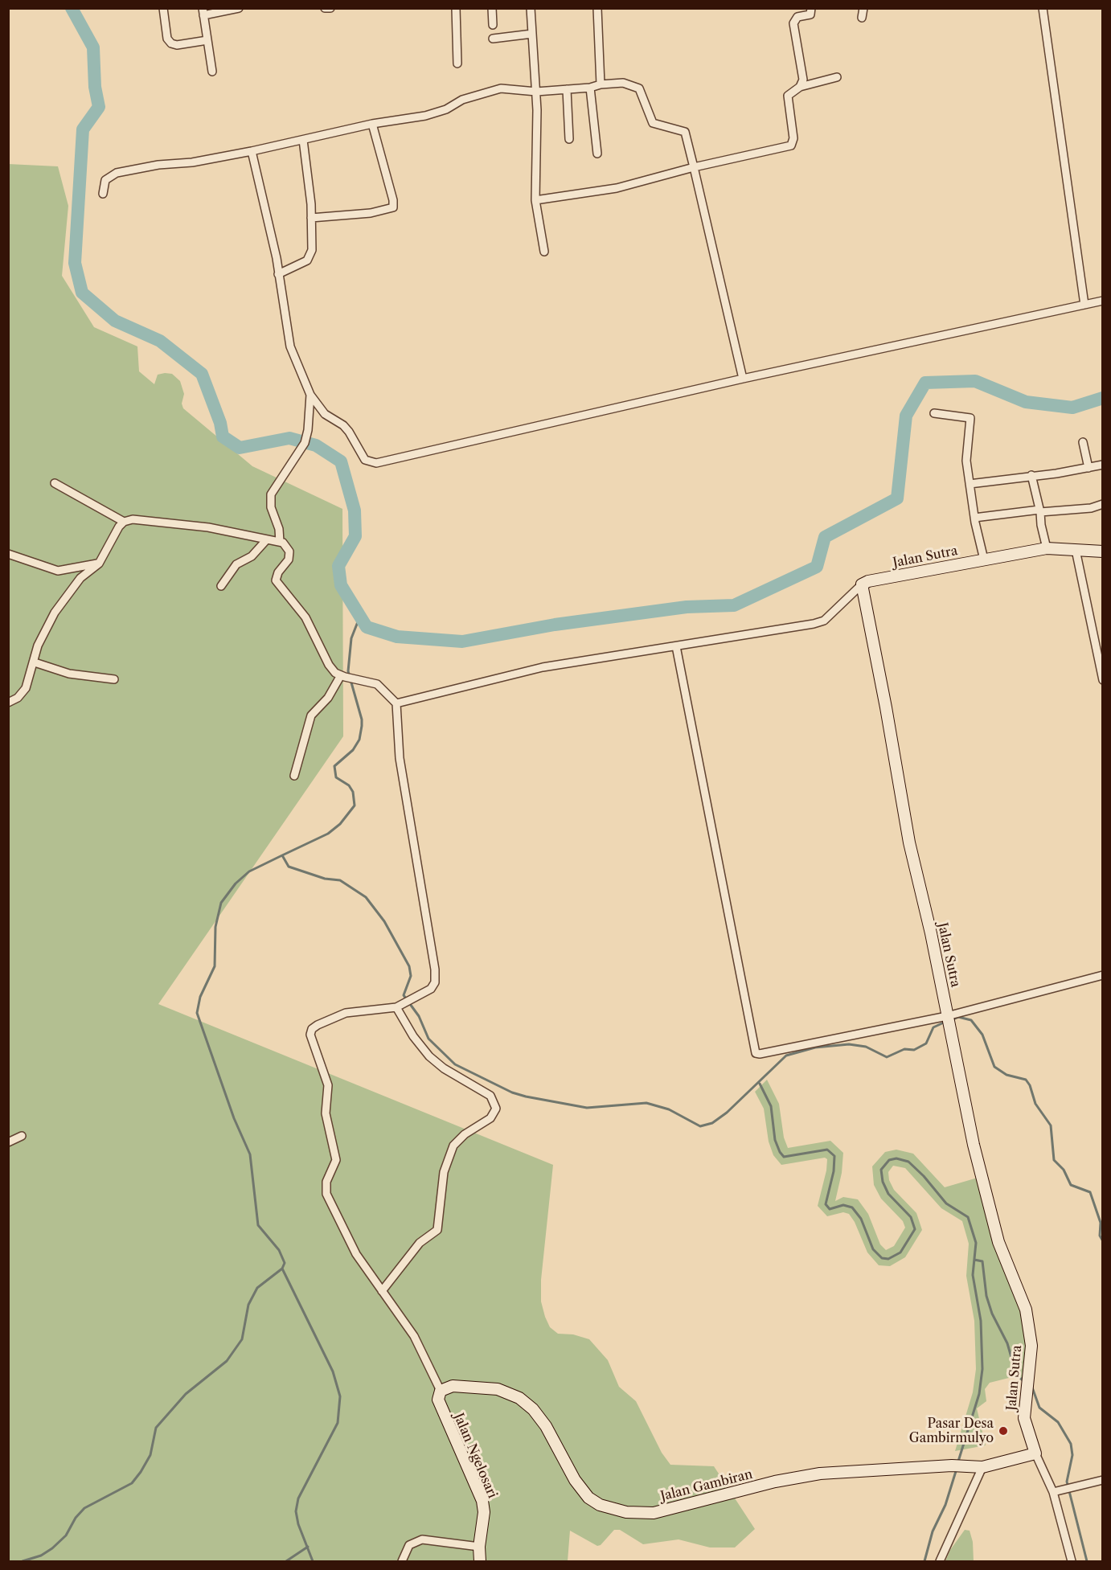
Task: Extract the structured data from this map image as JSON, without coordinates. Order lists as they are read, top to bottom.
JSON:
{
  "streets": {
    "street": ["Jalan Sutra", "Jalan Ngelosari", "Jalan Gambiran"]
  },
  "crossings": [
    ["Jalan Sutra", "Jalan Gambiran"],
    ["Jalan Ngelosari", "Jalan Gambiran"]
  ],
  "places": ["Pasar Desa Gambirmulyo"]
}
